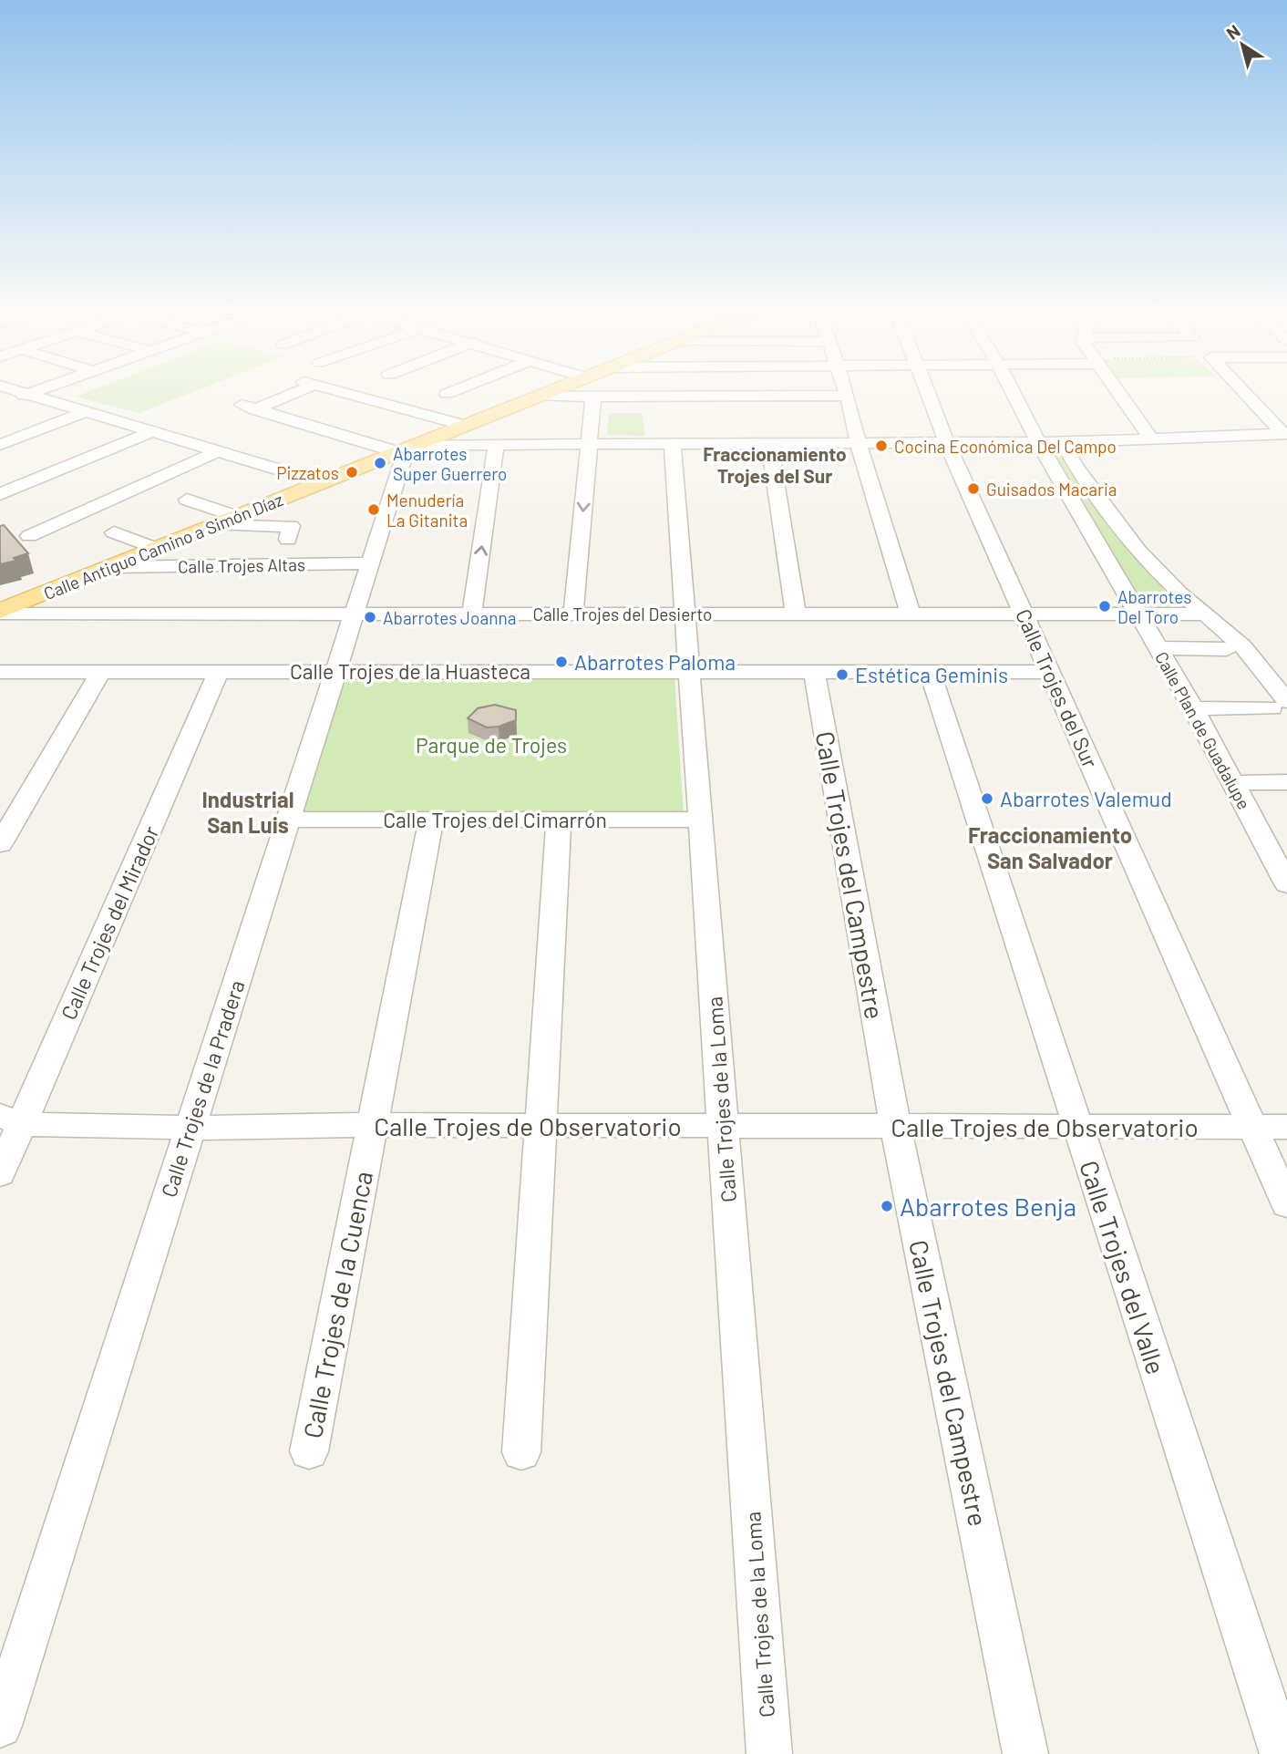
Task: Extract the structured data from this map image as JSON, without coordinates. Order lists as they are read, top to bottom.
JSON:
{
  "streets": {
    "main road": ["Calle Antiguo Camino a Simón Díaz"],
    "street": [
      "Calle Trojes Altas",
      "Calle Trojes del Desierto",
      "Calle Trojes de la Huasteca",
      "Calle Trojes del Sur",
      "Calle Plan de Guadalupe",
      "Calle Trojes del Cimarrón",
      "Calle Trojes del Campestre",
      "Calle Trojes del Mirador",
      "Calle Trojes de la Pradera",
      "Calle Trojes de la Loma",
      "Calle Trojes de Observatorio",
      "Calle Trojes del Valle",
      "Calle Trojes de la Cuenca"
    ]
  },
  "crossings": [
    ["Calle Antiguo Camino a Simón Díaz", "Calle Trojes Altas"],
    ["Calle Antiguo Camino a Simón Díaz", "Calle Trojes del Desierto"],
    ["Calle Antiguo Camino a Simón Díaz", "Calle Trojes de la Pradera"],
    ["Calle Trojes Altas", "Calle Trojes de la Pradera"],
    ["Calle Trojes del Desierto", "Calle Trojes del Sur"],
    ["Calle Trojes del Desierto", "Calle Plan de Guadalupe"],
    ["Calle Trojes del Desierto", "Calle Trojes de la Pradera"],
    ["Calle Trojes del Desierto", "Calle Trojes de la Loma"],
    ["Calle Trojes de la Huasteca", "Calle Trojes del Sur"],
    ["Calle Trojes de la Huasteca", "Calle Trojes del Campestre"],
    ["Calle Trojes de la Huasteca", "Calle Trojes del Mirador"],
    ["Calle Trojes de la Huasteca", "Calle Trojes de la Pradera"],
    ["Calle Trojes de la Huasteca", "Calle Trojes de la Loma"],
    ["Calle Trojes de la Huasteca", "Calle Trojes del Valle"],
    ["Calle Trojes del Sur", "Calle Trojes de Observatorio"],
    ["Calle Trojes del Cimarrón", "Calle Trojes de la Pradera"],
    ["Calle Trojes del Cimarrón", "Calle Trojes de la Loma"],
    ["Calle Trojes del Cimarrón", "Calle Trojes de la Cuenca"],
    ["Calle Trojes del Campestre", "Calle Trojes de Observatorio"],
    ["Calle Trojes del Mirador", "Calle Trojes de Observatorio"],
    ["Calle Trojes de la Pradera", "Calle Trojes de Observatorio"],
    ["Calle Trojes de la Loma", "Calle Trojes de Observatorio"],
    ["Calle Trojes de Observatorio", "Calle Trojes del Valle"],
    ["Calle Trojes de Observatorio", "Calle Trojes de la Cuenca"]
  ],
  "districts": ["Fraccionamiento Trojes del Sur", "Industrial San Luis", "Fraccionamiento San Salvador"],
  "parks": ["Parque de Trojes"],
  "places": [
    "Cocina Económica Del Campo",
    "Abarrotes Super Guerrero",
    "Pizzatos",
    "Guisados Macaria",
    "Menudería La Gitanita",
    "Abarrotes Del Toro",
    "Abarrotes Joanna",
    "Abarrotes Paloma",
    "Estética Geminis",
    "Abarrotes Valemud",
    "Abarrotes Benja"
  ],
  "north": "top left"
}
